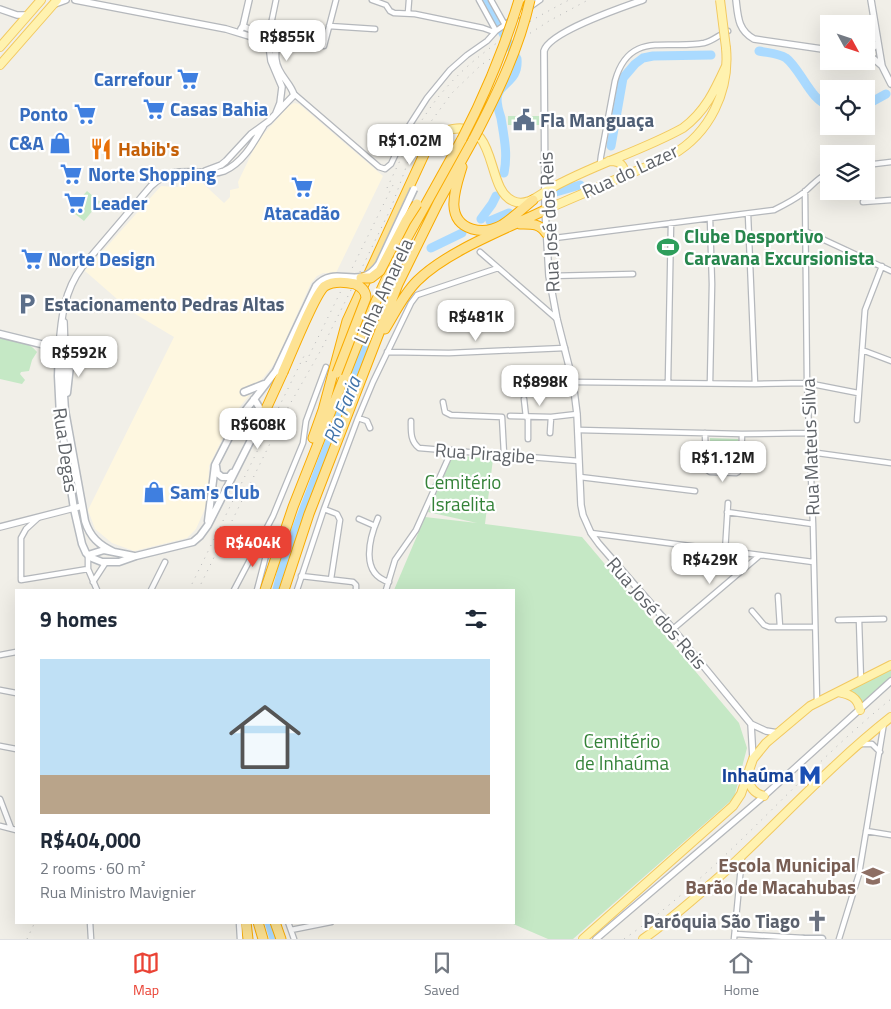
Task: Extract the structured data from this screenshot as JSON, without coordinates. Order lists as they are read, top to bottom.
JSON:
{
  "streets": {
    "highway": ["Linha Amarela"],
    "main road": ["Rua do Lazer", "Rua Degas"],
    "street": ["Rua José dos Reis", "Rua Mateus Silva", "Rua Piragibe"]
  },
  "crossings": [
    ["Rua do Lazer", "Rua José dos Reis"],
    ["Rua José dos Reis", "Rua Piragibe"]
  ],
  "water": ["Rio Faria"],
  "parks": ["Cemitério Israelita", "Cemitério de Inhaúma"],
  "places": {
    "supermarket": [
      "Carrefour",
      "Casas Bahia",
      "Ponto",
      "Norte Shopping",
      "Atacadão",
      "Leader",
      "Norte Design"
    ],
    "public building": ["Fla Manguaça"],
    "shop": ["C&A", "Sam's Club"],
    "restaurant": ["Habib's"],
    "sports": ["Clube Desportivo Caravana Excursionista"],
    "parking": ["Estacionamento Pedras Altas"],
    "metro station": ["Inhaúma"],
    "school or university": ["Escola Municipal Barão de Macahubas"],
    "church": ["Paróquia São Tiago"]
  },
  "north": "bottom right",
  "page": {
    "price": [
      "R$855K",
      "R$1.02M",
      "R$481K",
      "R$592K",
      "R$898K",
      "R$608K",
      "R$1.12M",
      "R$404K",
      "R$429K"
    ],
    "heading": "9 homes",
    "list": [
      {
        "name": "R$404,000",
        "note": "2 rooms · 60 m² · Rua Ministro Mavignier"
      }
    ],
    "tabs": ["Map", "Saved", "Home"]
  }
}
